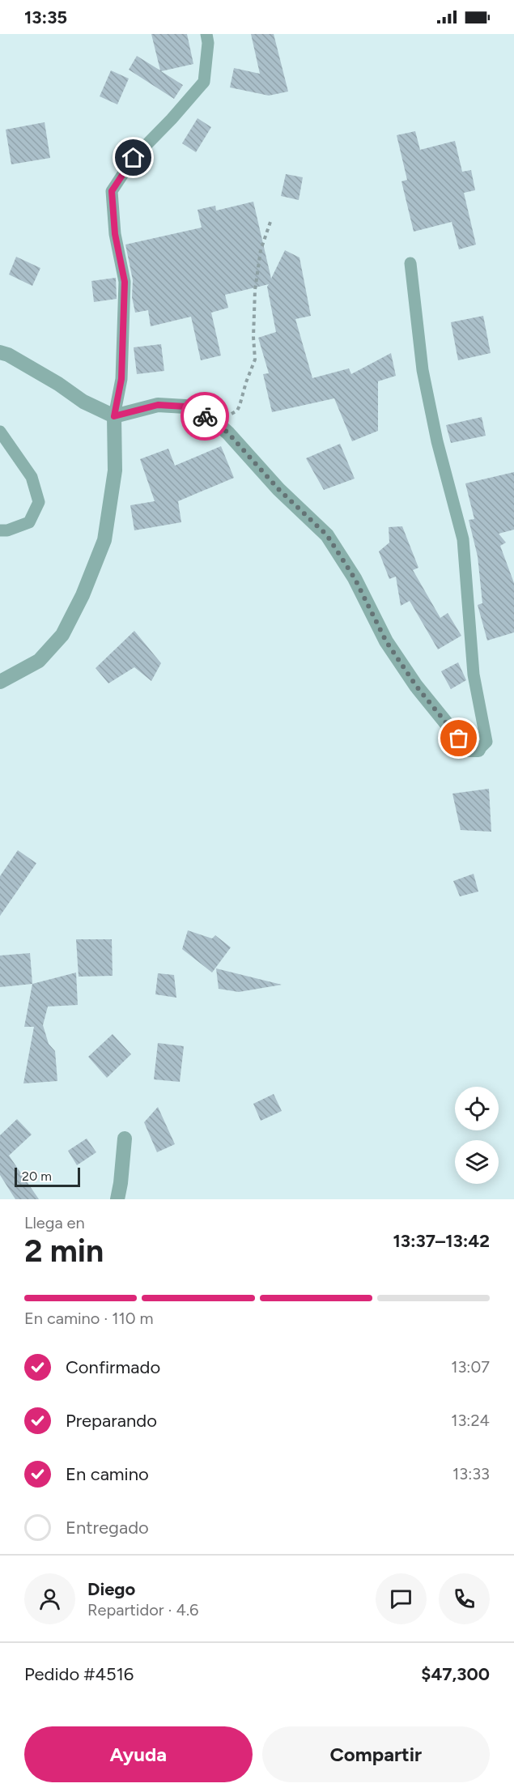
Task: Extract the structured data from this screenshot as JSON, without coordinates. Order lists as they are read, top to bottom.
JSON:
{
  "scale_bar": "20 m",
  "page": {
    "status": "13:35",
    "scale": "20 m",
    "heading": ["2 min", "Llega en", "13:37–13:42"],
    "panel": [
      "Diego",
      "Repartidor · 4.6",
      "Pedido #4516",
      "$47,300"
    ],
    "bar": "En camino · 110 m",
    "list": [
      ["Confirmado", "13:07"],
      ["Preparando", "13:24"],
      ["En camino", "13:33"],
      "Entregado"
    ],
    "buttons": ["Ayuda", "Compartir"]
  }
}
